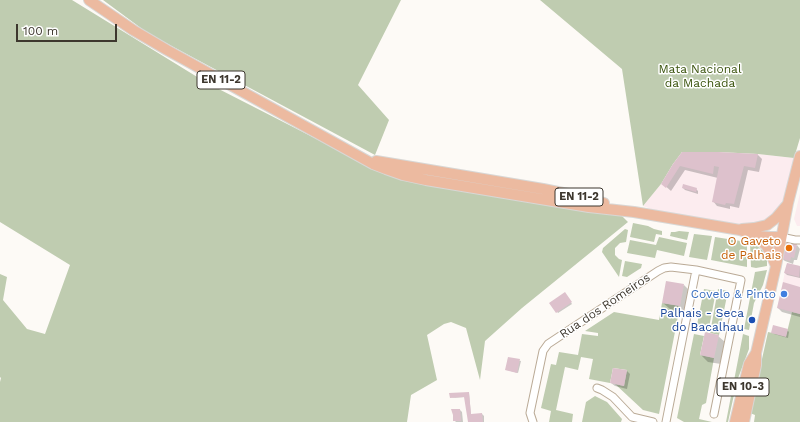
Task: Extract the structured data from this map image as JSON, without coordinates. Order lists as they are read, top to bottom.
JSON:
{
  "streets": {
    "main road": ["EN 11-2", "EN 10-3"],
    "street": ["Rua dos Romeiros"]
  },
  "parks": ["Mata Nacional da Machada"],
  "places": ["O Gaveto de Palhais", "Covelo & Pinto", "Palhais - Seca do Bacalhau"],
  "scale_bar": "100 m"
}
